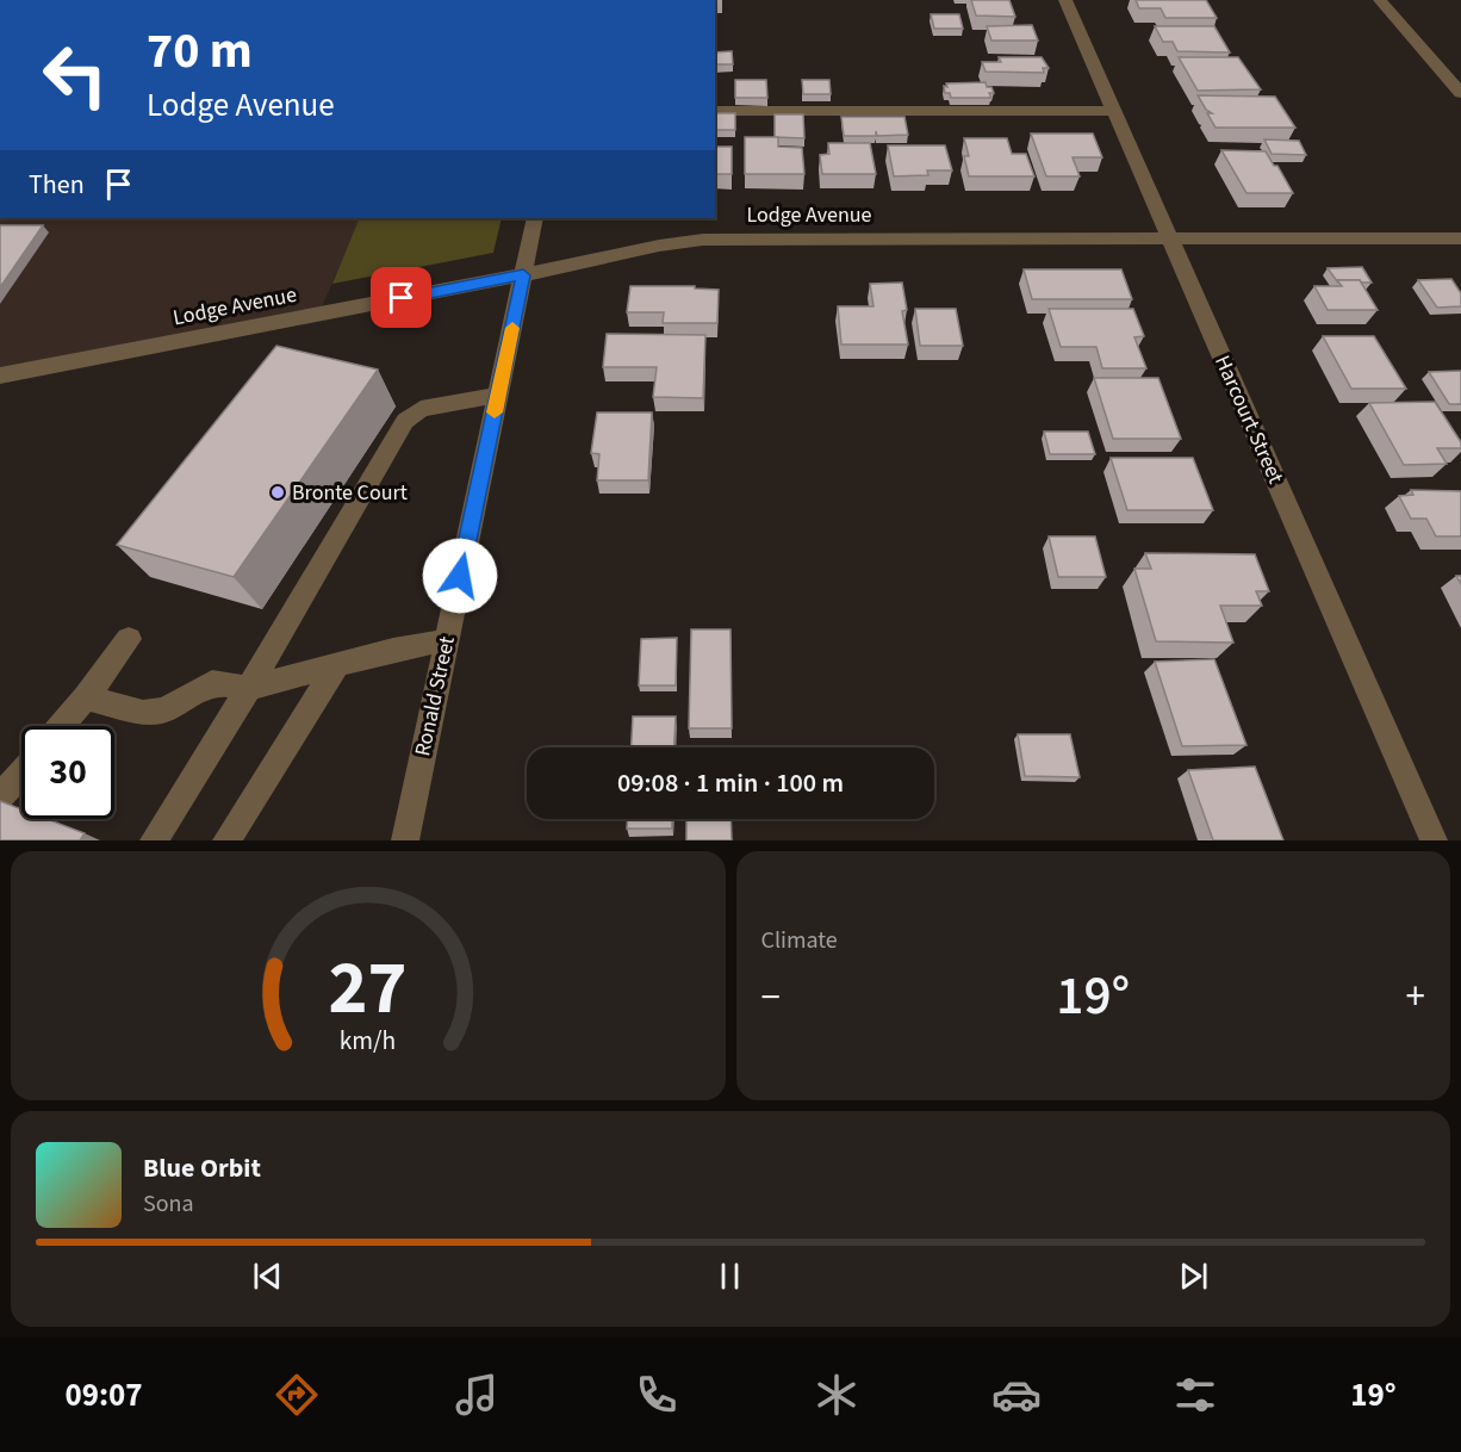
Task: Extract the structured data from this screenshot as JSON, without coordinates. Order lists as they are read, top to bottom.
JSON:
{
  "streets": {
    "street": ["Lodge Avenue", "Harcourt Street", "Ronald Street"]
  },
  "crossings": [
    ["Lodge Avenue", "Harcourt Street"],
    ["Lodge Avenue", "Ronald Street"]
  ],
  "places": ["Bronte Court"],
  "page": {
    "turn": ["70 m", "Lodge Avenue"],
    "then": "Then",
    "limit": "30",
    "trip": "09:08 · 1 min · 100 m",
    "tile": "Climate",
    "heat": ["−", "19°", "+"],
    "song": ["Blue Orbit", "Sona"],
    "tabs": ["09:07", "19°"],
    "gauge": ["27", "km/h"]
  }
}
